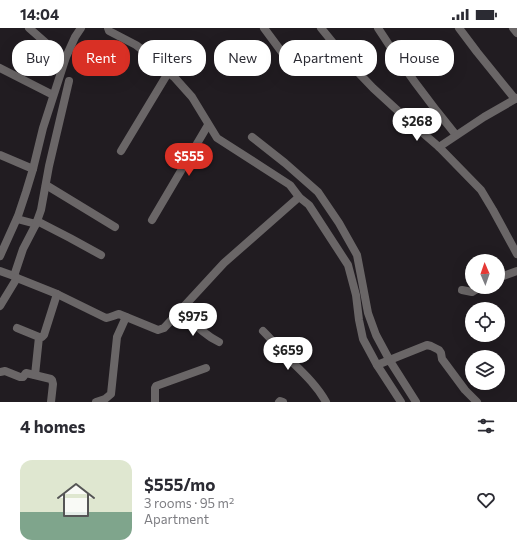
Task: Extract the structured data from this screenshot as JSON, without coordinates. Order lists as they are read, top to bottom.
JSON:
{
  "north": "top",
  "page": {
    "status": "14:04",
    "chip": [
      "Buy",
      "Rent",
      "Filters",
      "New",
      "Apartment",
      "House"
    ],
    "price": [
      "$268",
      "$555",
      "$975",
      "$659"
    ],
    "heading": "4 homes",
    "list": [
      {
        "name": "$555/mo",
        "note": "3 rooms · 95 m² · Apartment"
      }
    ]
  }
}
